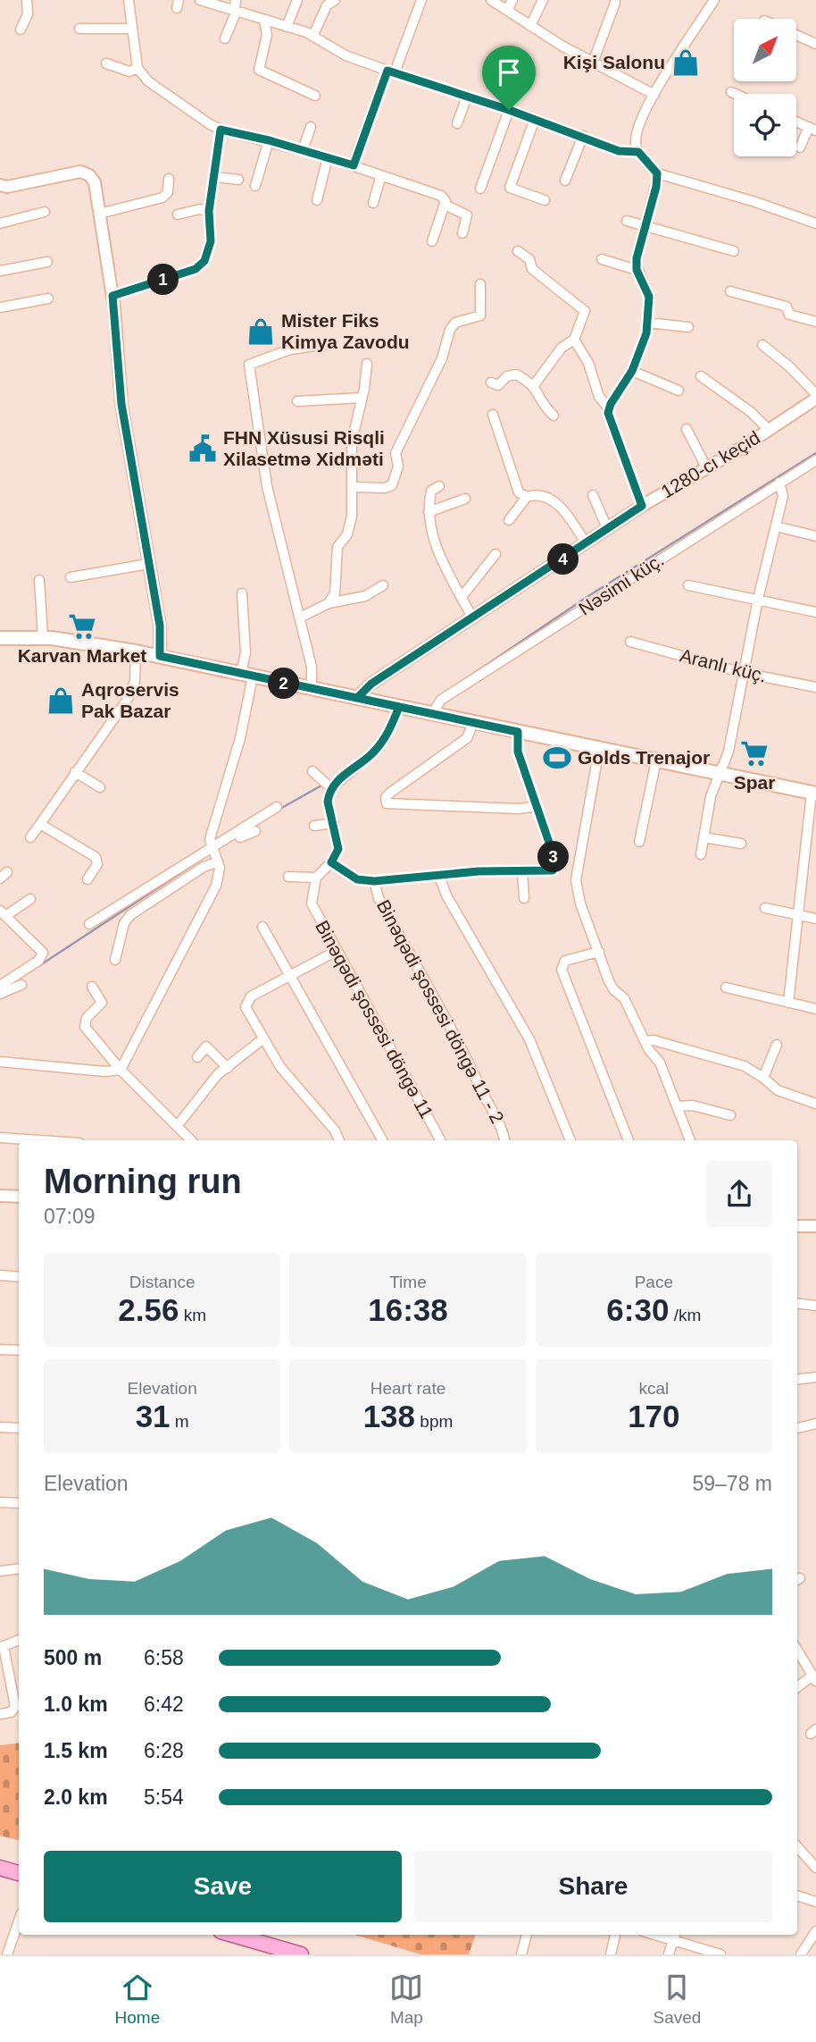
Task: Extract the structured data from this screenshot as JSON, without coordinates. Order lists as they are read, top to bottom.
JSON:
{
  "streets": {
    "street": [
      "1280-cı keçid",
      "Nəsimi küç.",
      "Aranlı küç.",
      "Binəqədi şossesi döngə 11 - 2",
      "Binəqədi şossesi döngə 11"
    ]
  },
  "places": {
    "shop": ["Kişi Salonu", "Mister Fiks Kimya Zavodu", "Aqroservis Pak Bazar"],
    "public building": ["FHN Xüsusi Risqli Xilasetmə Xidməti"],
    "supermarket": ["Karvan Market", "Spar"],
    "sports": ["Golds Trenajor"]
  },
  "north": "top right",
  "page": {
    "pins": [
      "1",
      "4",
      "2",
      "3"
    ],
    "heading": ["Morning run", "07:09"],
    "stats": [
      ["Distance", "2.56 km"],
      ["Time", "16:38"],
      ["Pace", "6:30 /km"],
      ["Elevation", "31 m"],
      ["Heart rate", "138 bpm"],
      ["kcal", "170"]
    ],
    "chart": ["Elevation", "59–78 m"],
    "list": [
      {
        "name": "500 m",
        "note": "6:58"
      },
      {
        "name": "1.0 km",
        "note": "6:42"
      },
      {
        "name": "1.5 km",
        "note": "6:28"
      },
      {
        "name": "2.0 km",
        "note": "5:54"
      }
    ],
    "buttons": ["Save", "Share"],
    "tabs": ["Home", "Map", "Saved"]
  }
}
